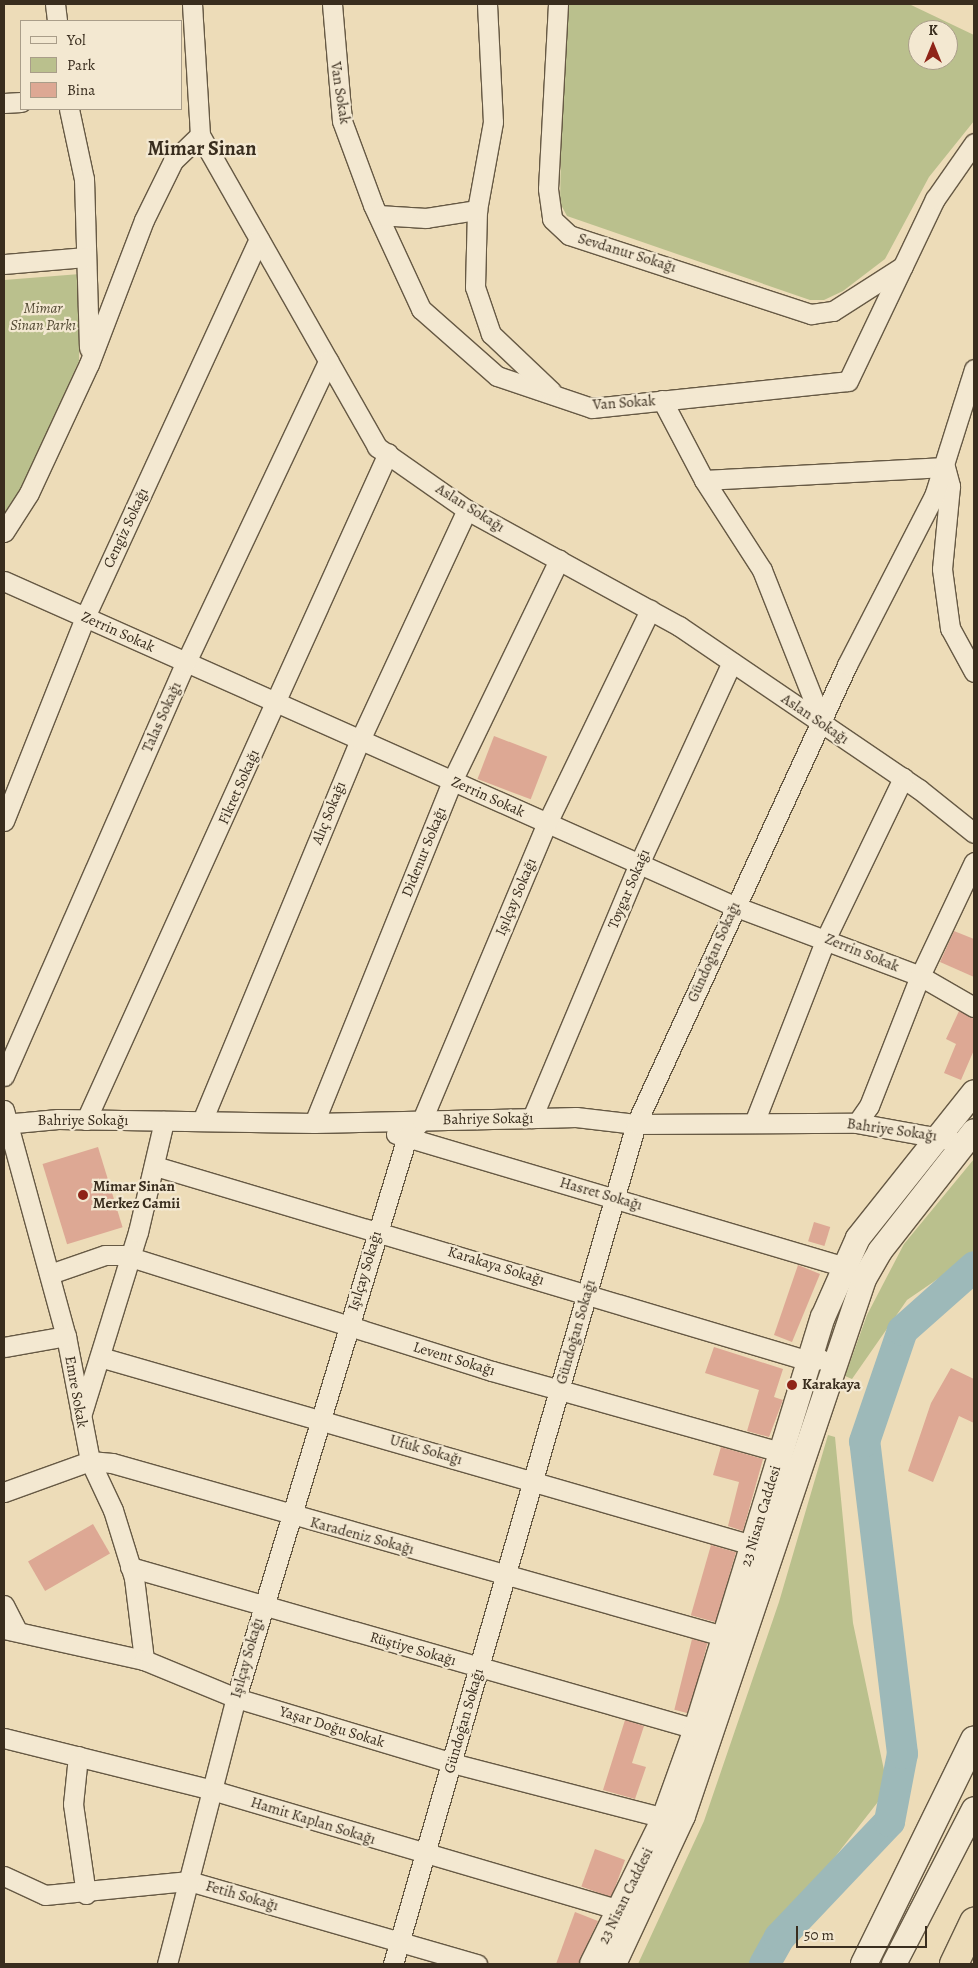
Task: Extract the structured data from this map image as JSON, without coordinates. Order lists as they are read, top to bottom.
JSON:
{
  "streets": {
    "street": [
      "Van Sokak",
      "Sevdanur Sokağı",
      "Aslan Sokağı",
      "Cengiz Sokağı",
      "Zerrin Sokak",
      "Talas Sokağı",
      "Fikret Sokağı",
      "Alıç Sokağı",
      "Didenur Sokağı",
      "Toygar Sokağı",
      "Işılçay Sokağı",
      "Gündoğan Sokağı",
      "Bahriye Sokağı",
      "Hasret Sokağı",
      "Karakaya Sokağı",
      "Levent Sokağı",
      "Emre Sokak",
      "Ufuk Sokağı",
      "23 Nisan Caddesi",
      "Karadeniz Sokağı",
      "Rüştiye Sokağı",
      "Yaşar Doğu Sokak",
      "Hamit Kaplan Sokağı",
      "Fetih Sokağı"
    ]
  },
  "crossings": [
    ["Van Sokak", "Sevdanur Sokağı"],
    ["Aslan Sokağı", "Cengiz Sokağı"],
    ["Aslan Sokağı", "Talas Sokağı"],
    ["Aslan Sokağı", "Fikret Sokağı"],
    ["Aslan Sokağı", "Alıç Sokağı"],
    ["Aslan Sokağı", "Didenur Sokağı"],
    ["Aslan Sokağı", "Toygar Sokağı"],
    ["Aslan Sokağı", "Işılçay Sokağı"],
    ["Aslan Sokağı", "Gündoğan Sokağı"],
    ["Cengiz Sokağı", "Zerrin Sokak"],
    ["Zerrin Sokak", "Talas Sokağı"],
    ["Zerrin Sokak", "Fikret Sokağı"],
    ["Zerrin Sokak", "Alıç Sokağı"],
    ["Zerrin Sokak", "Didenur Sokağı"],
    ["Zerrin Sokak", "Toygar Sokağı"],
    ["Zerrin Sokak", "Işılçay Sokağı"],
    ["Zerrin Sokak", "Gündoğan Sokağı"],
    ["Fikret Sokağı", "Bahriye Sokağı"],
    ["Alıç Sokağı", "Bahriye Sokağı"],
    ["Didenur Sokağı", "Bahriye Sokağı"],
    ["Toygar Sokağı", "Bahriye Sokağı"],
    ["Işılçay Sokağı", "Bahriye Sokağı"],
    ["Işılçay Sokağı", "Hasret Sokağı"],
    ["Işılçay Sokağı", "Karakaya Sokağı"],
    ["Işılçay Sokağı", "Levent Sokağı"],
    ["Işılçay Sokağı", "Ufuk Sokağı"],
    ["Işılçay Sokağı", "Karadeniz Sokağı"],
    ["Işılçay Sokağı", "Rüştiye Sokağı"],
    ["Işılçay Sokağı", "Yaşar Doğu Sokak"],
    ["Işılçay Sokağı", "Hamit Kaplan Sokağı"],
    ["Işılçay Sokağı", "Fetih Sokağı"],
    ["Gündoğan Sokağı", "Bahriye Sokağı"],
    ["Gündoğan Sokağı", "Hasret Sokağı"],
    ["Gündoğan Sokağı", "Karakaya Sokağı"],
    ["Gündoğan Sokağı", "Levent Sokağı"],
    ["Gündoğan Sokağı", "Ufuk Sokağı"],
    ["Gündoğan Sokağı", "Karadeniz Sokağı"],
    ["Gündoğan Sokağı", "Rüştiye Sokağı"],
    ["Gündoğan Sokağı", "Yaşar Doğu Sokak"],
    ["Gündoğan Sokağı", "Hamit Kaplan Sokağı"],
    ["Gündoğan Sokağı", "Fetih Sokağı"],
    ["Bahriye Sokağı", "Hasret Sokağı"],
    ["Bahriye Sokağı", "Emre Sokak"],
    ["Bahriye Sokağı", "23 Nisan Caddesi"],
    ["Hasret Sokağı", "23 Nisan Caddesi"],
    ["Karakaya Sokağı", "23 Nisan Caddesi"],
    ["Levent Sokağı", "Emre Sokak"],
    ["Levent Sokağı", "23 Nisan Caddesi"],
    ["Emre Sokak", "Karadeniz Sokağı"],
    ["Emre Sokak", "Rüştiye Sokağı"],
    ["Emre Sokak", "Yaşar Doğu Sokak"],
    ["Ufuk Sokağı", "23 Nisan Caddesi"],
    ["23 Nisan Caddesi", "Karadeniz Sokağı"],
    ["23 Nisan Caddesi", "Rüştiye Sokağı"],
    ["23 Nisan Caddesi", "Yaşar Doğu Sokak"],
    ["23 Nisan Caddesi", "Hamit Kaplan Sokağı"]
  ],
  "districts": ["Mimar Sinan"],
  "parks": ["Mimar Sinan Parkı"],
  "places": ["Mimar Sinan Merkez Camii", "Karakaya"],
  "legend": ["Yol", "Park", "Bina"],
  "scale_bar": "50 m",
  "north": "top"
}
